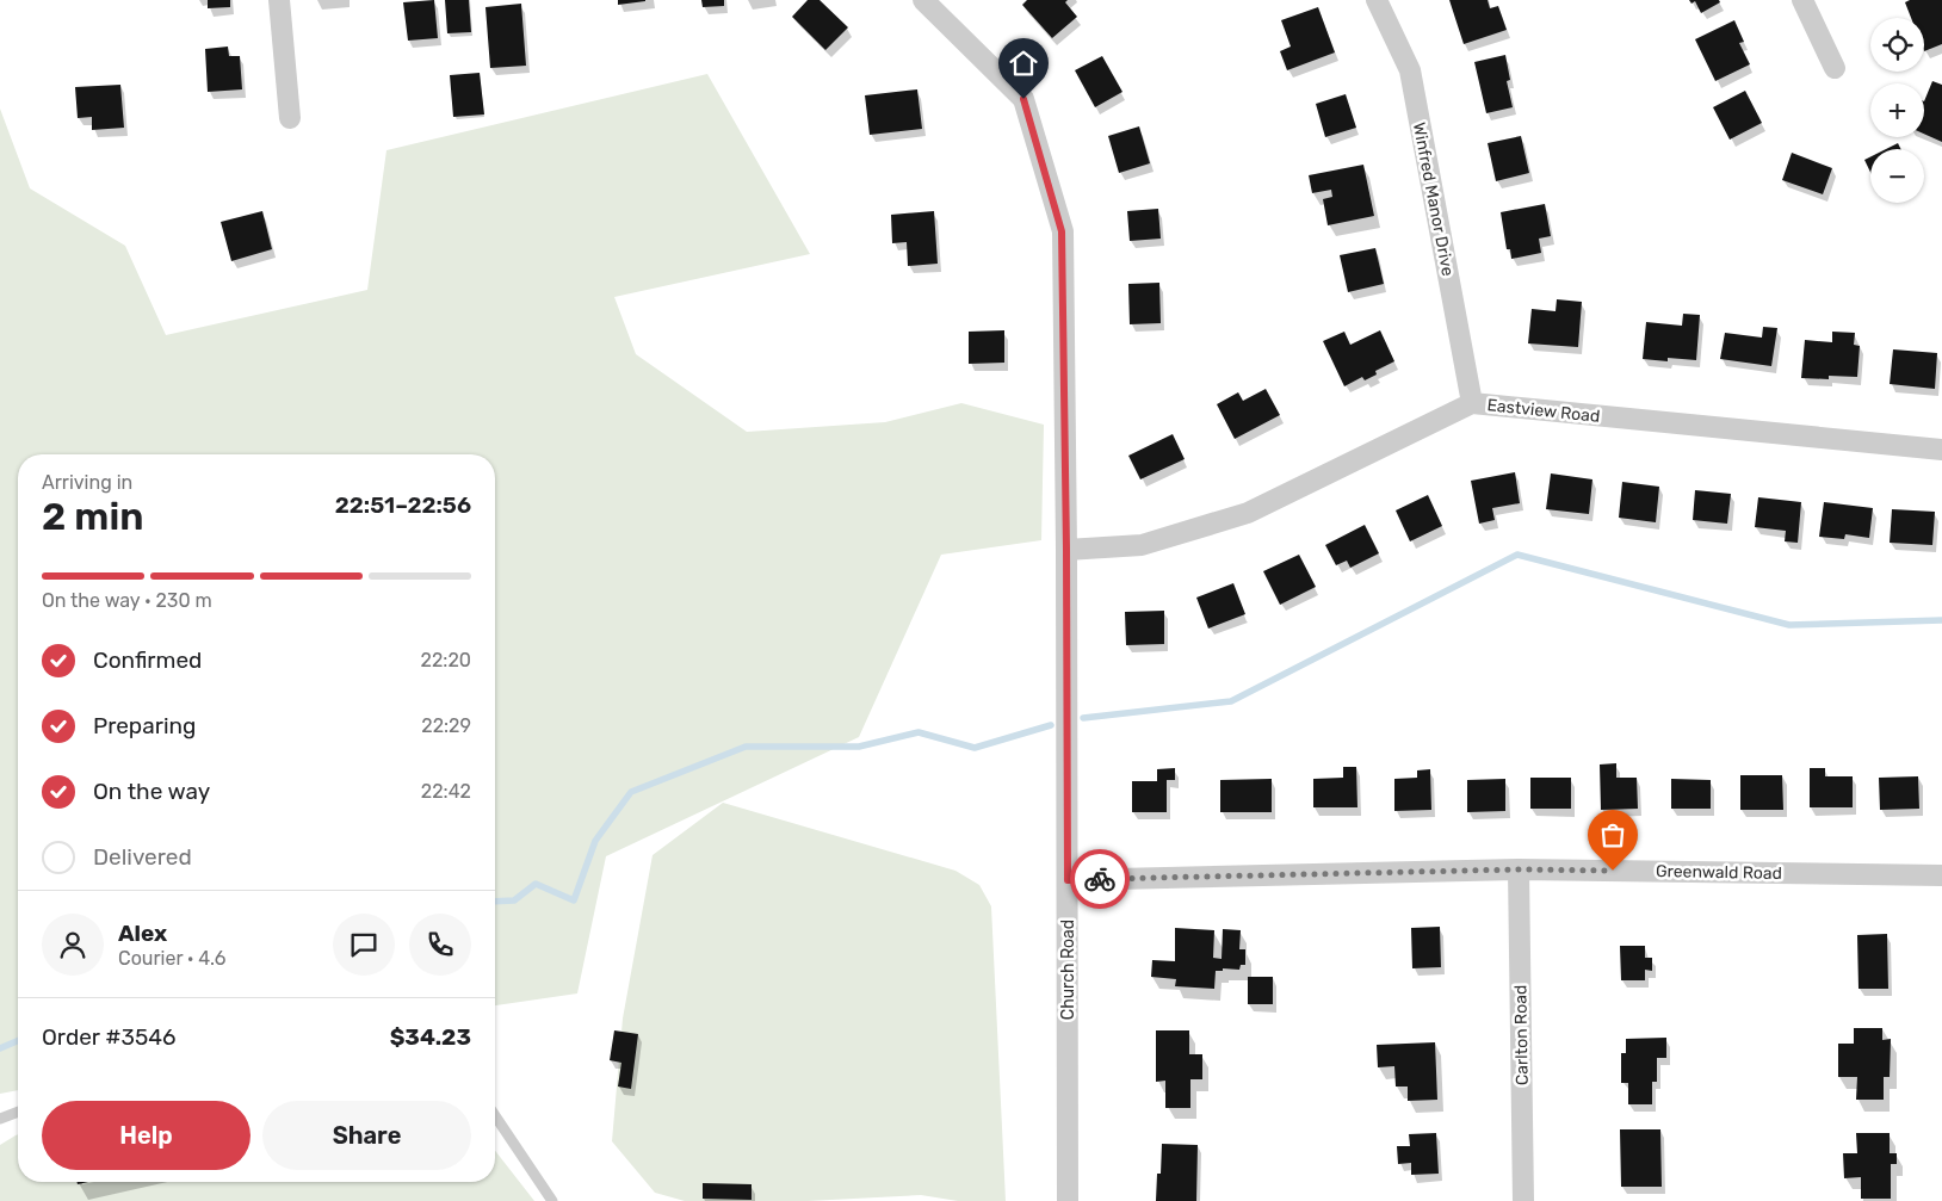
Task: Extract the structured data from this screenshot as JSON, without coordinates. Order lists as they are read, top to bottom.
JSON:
{
  "streets": {
    "street": [
      "Winfred Manor Drive",
      "Eastview Road",
      "Greenwald Road",
      "Church Road",
      "Carlton Road"
    ]
  },
  "crossings": [
    ["Winfred Manor Drive", "Eastview Road"],
    ["Eastview Road", "Church Road"],
    ["Greenwald Road", "Church Road"],
    ["Greenwald Road", "Carlton Road"]
  ],
  "page": {
    "map_buttons": ["+", "−"],
    "heading": ["2 min", "Arriving in", "22:51–22:56"],
    "panel": [
      "Alex",
      "Courier · 4.6",
      "Order #3546",
      "$34.23"
    ],
    "bar": "On the way · 230 m",
    "list": [
      ["Confirmed", "22:20"],
      ["Preparing", "22:29"],
      ["On the way", "22:42"],
      "Delivered"
    ],
    "buttons": ["Help", "Share"]
  }
}
